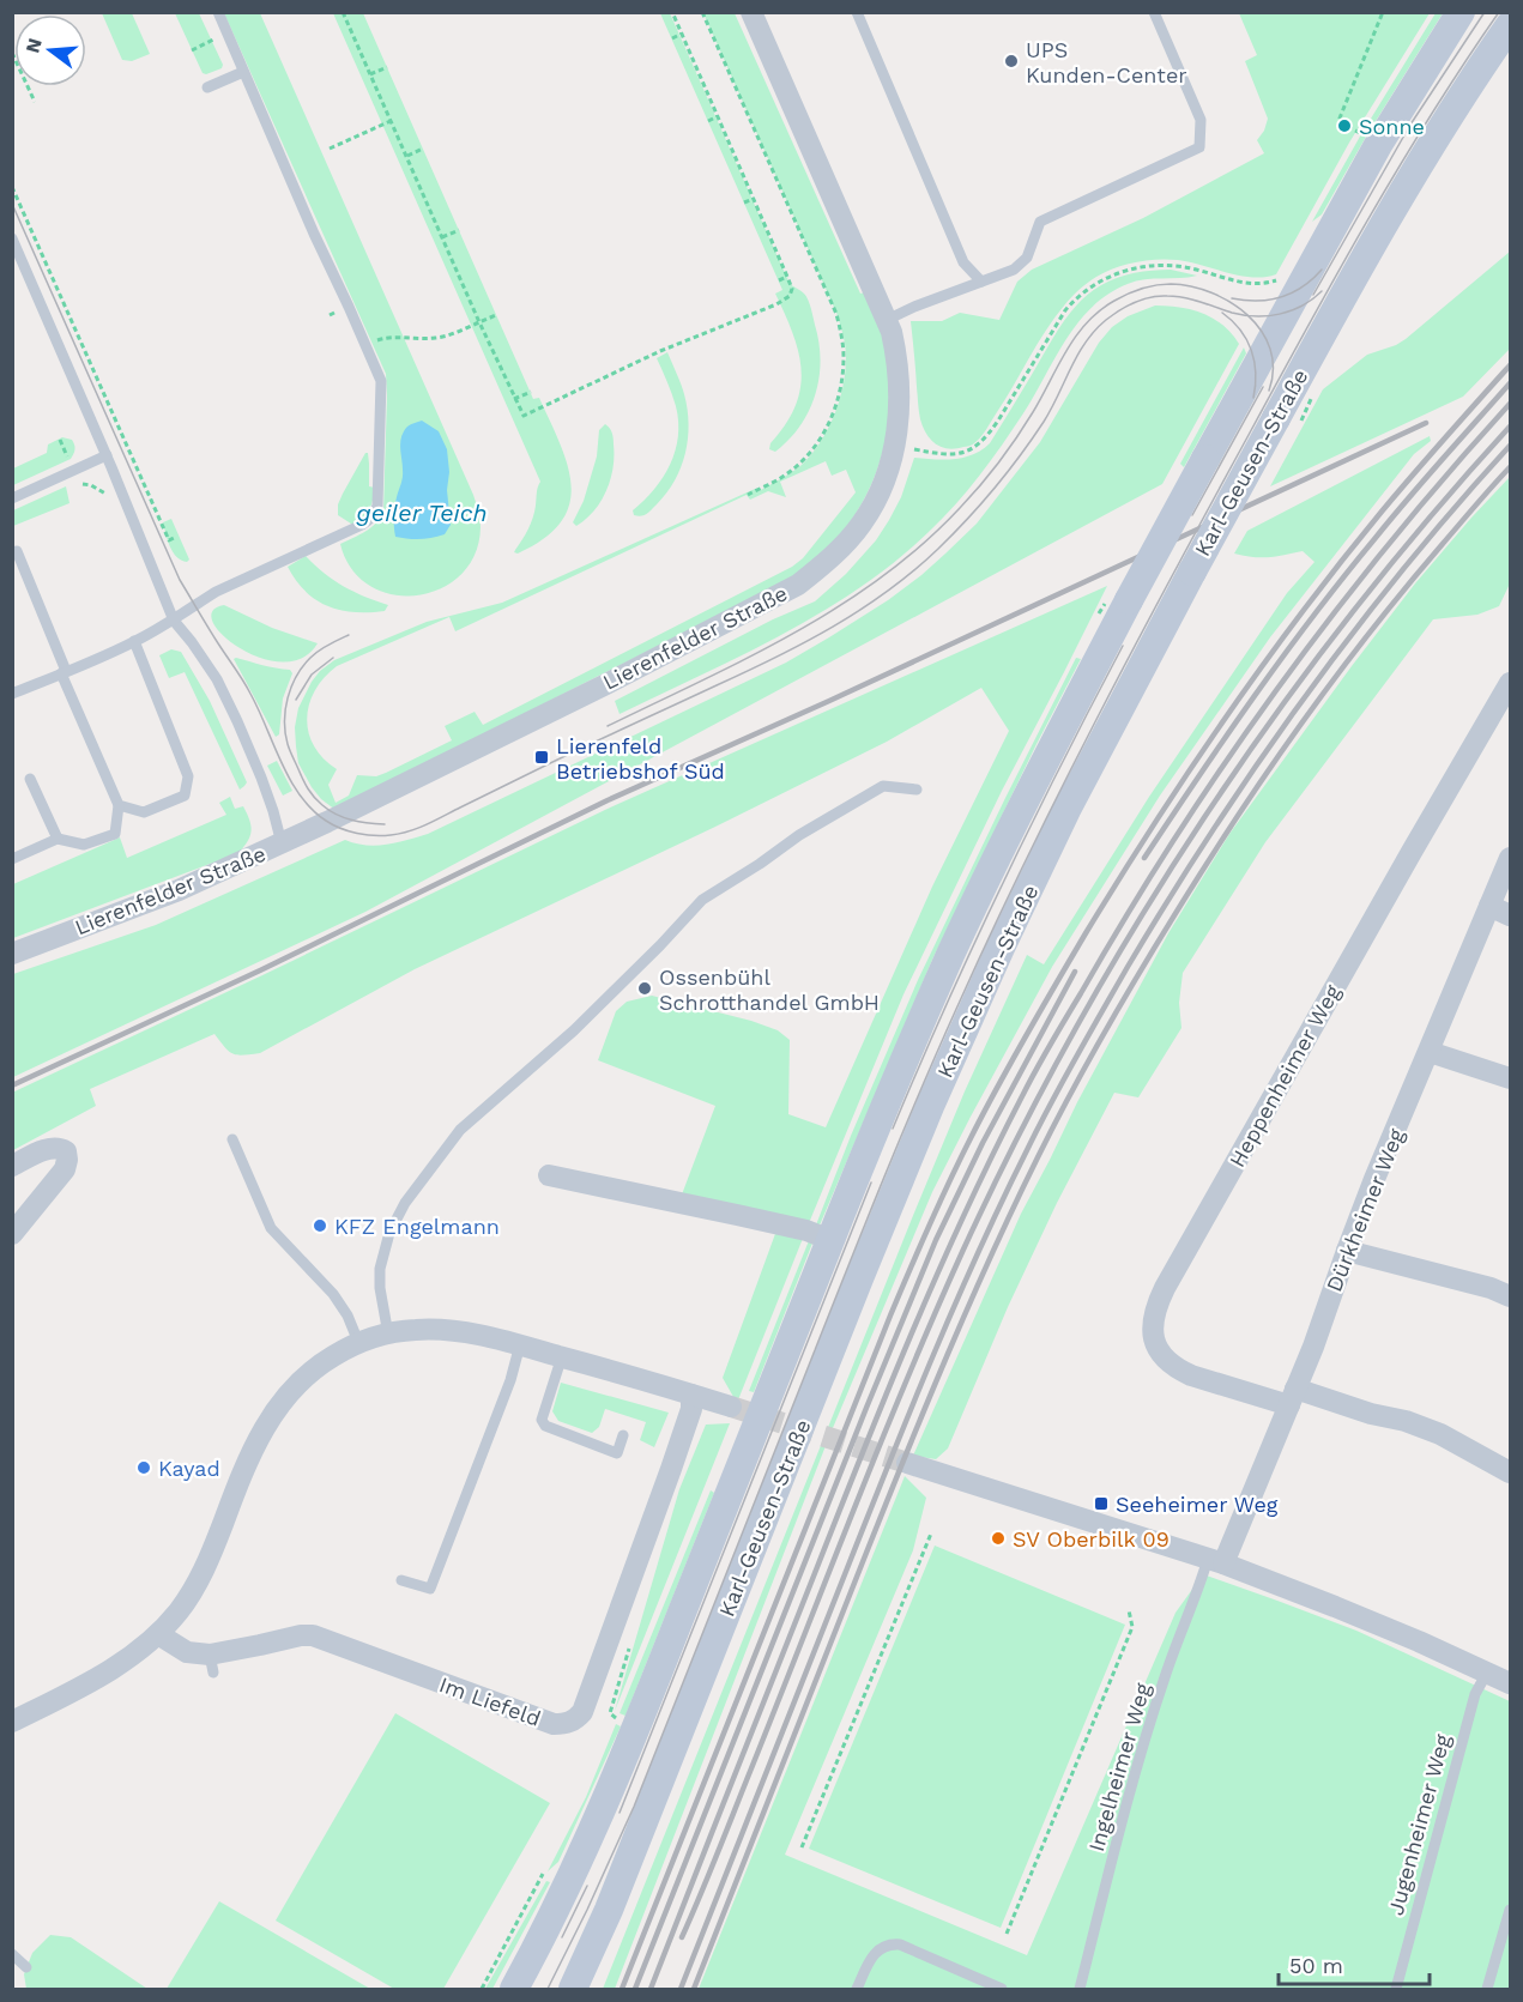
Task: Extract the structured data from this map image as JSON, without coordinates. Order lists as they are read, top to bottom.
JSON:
{
  "streets": {
    "main road": ["Karl-Geusen-Straße"],
    "street": [
      "Lierenfelder Straße",
      "Heppenheimer Weg",
      "Dürkheimer Weg",
      "Im Liefeld"
    ],
    "lane": ["Ingelheimer Weg", "Jugenheimer Weg"]
  },
  "crossings": [
    ["Heppenheimer Weg", "Dürkheimer Weg"],
    ["Dürkheimer Weg", "Ingelheimer Weg"]
  ],
  "water": ["geiler Teich"],
  "places": {
    "other": [
      "UPS Kunden-Center",
      "Sonne",
      "Ossenbühl Schrotthandel GmbH",
      "KFZ Engelmann",
      "Kayad",
      "SV Oberbilk 09"
    ],
    "transit": ["Lierenfeld Betriebshof Süd", "Seeheimer Weg"]
  },
  "scale_bar": "50 m",
  "north": "left"
}
